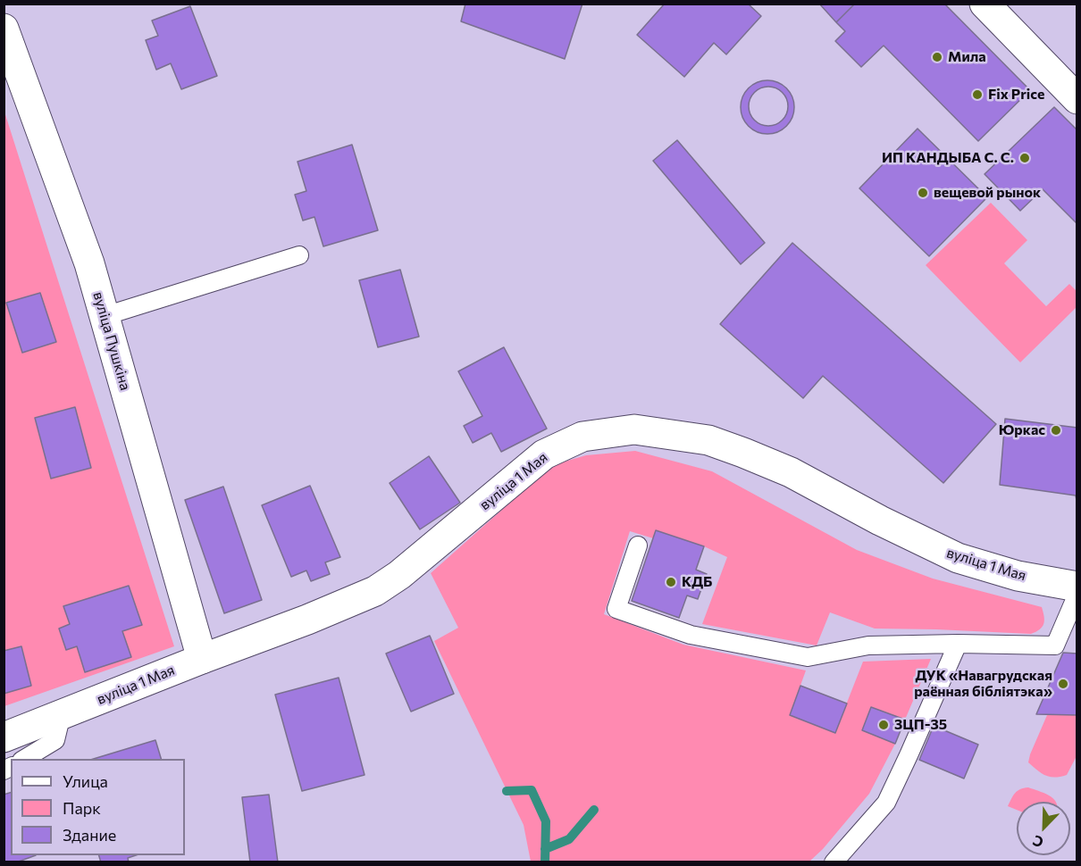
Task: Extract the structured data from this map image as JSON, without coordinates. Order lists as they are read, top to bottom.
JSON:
{
  "streets": {
    "street": ["вуліца Пушкіна", "вуліца 1 Мая"]
  },
  "crossings": [
    ["вуліца Пушкіна", "вуліца 1 Мая"]
  ],
  "places": [
    "Мила",
    "Fix Price",
    "ИП КАНДЫБА С. С.",
    "вещевой рынок",
    "Юркас",
    "КДБ",
    "ДУК «Навагрудская раённая бібліятэка»",
    "3ЦП-35"
  ],
  "legend": ["Улица", "Парк", "Здание"],
  "north": "bottom left"
}
